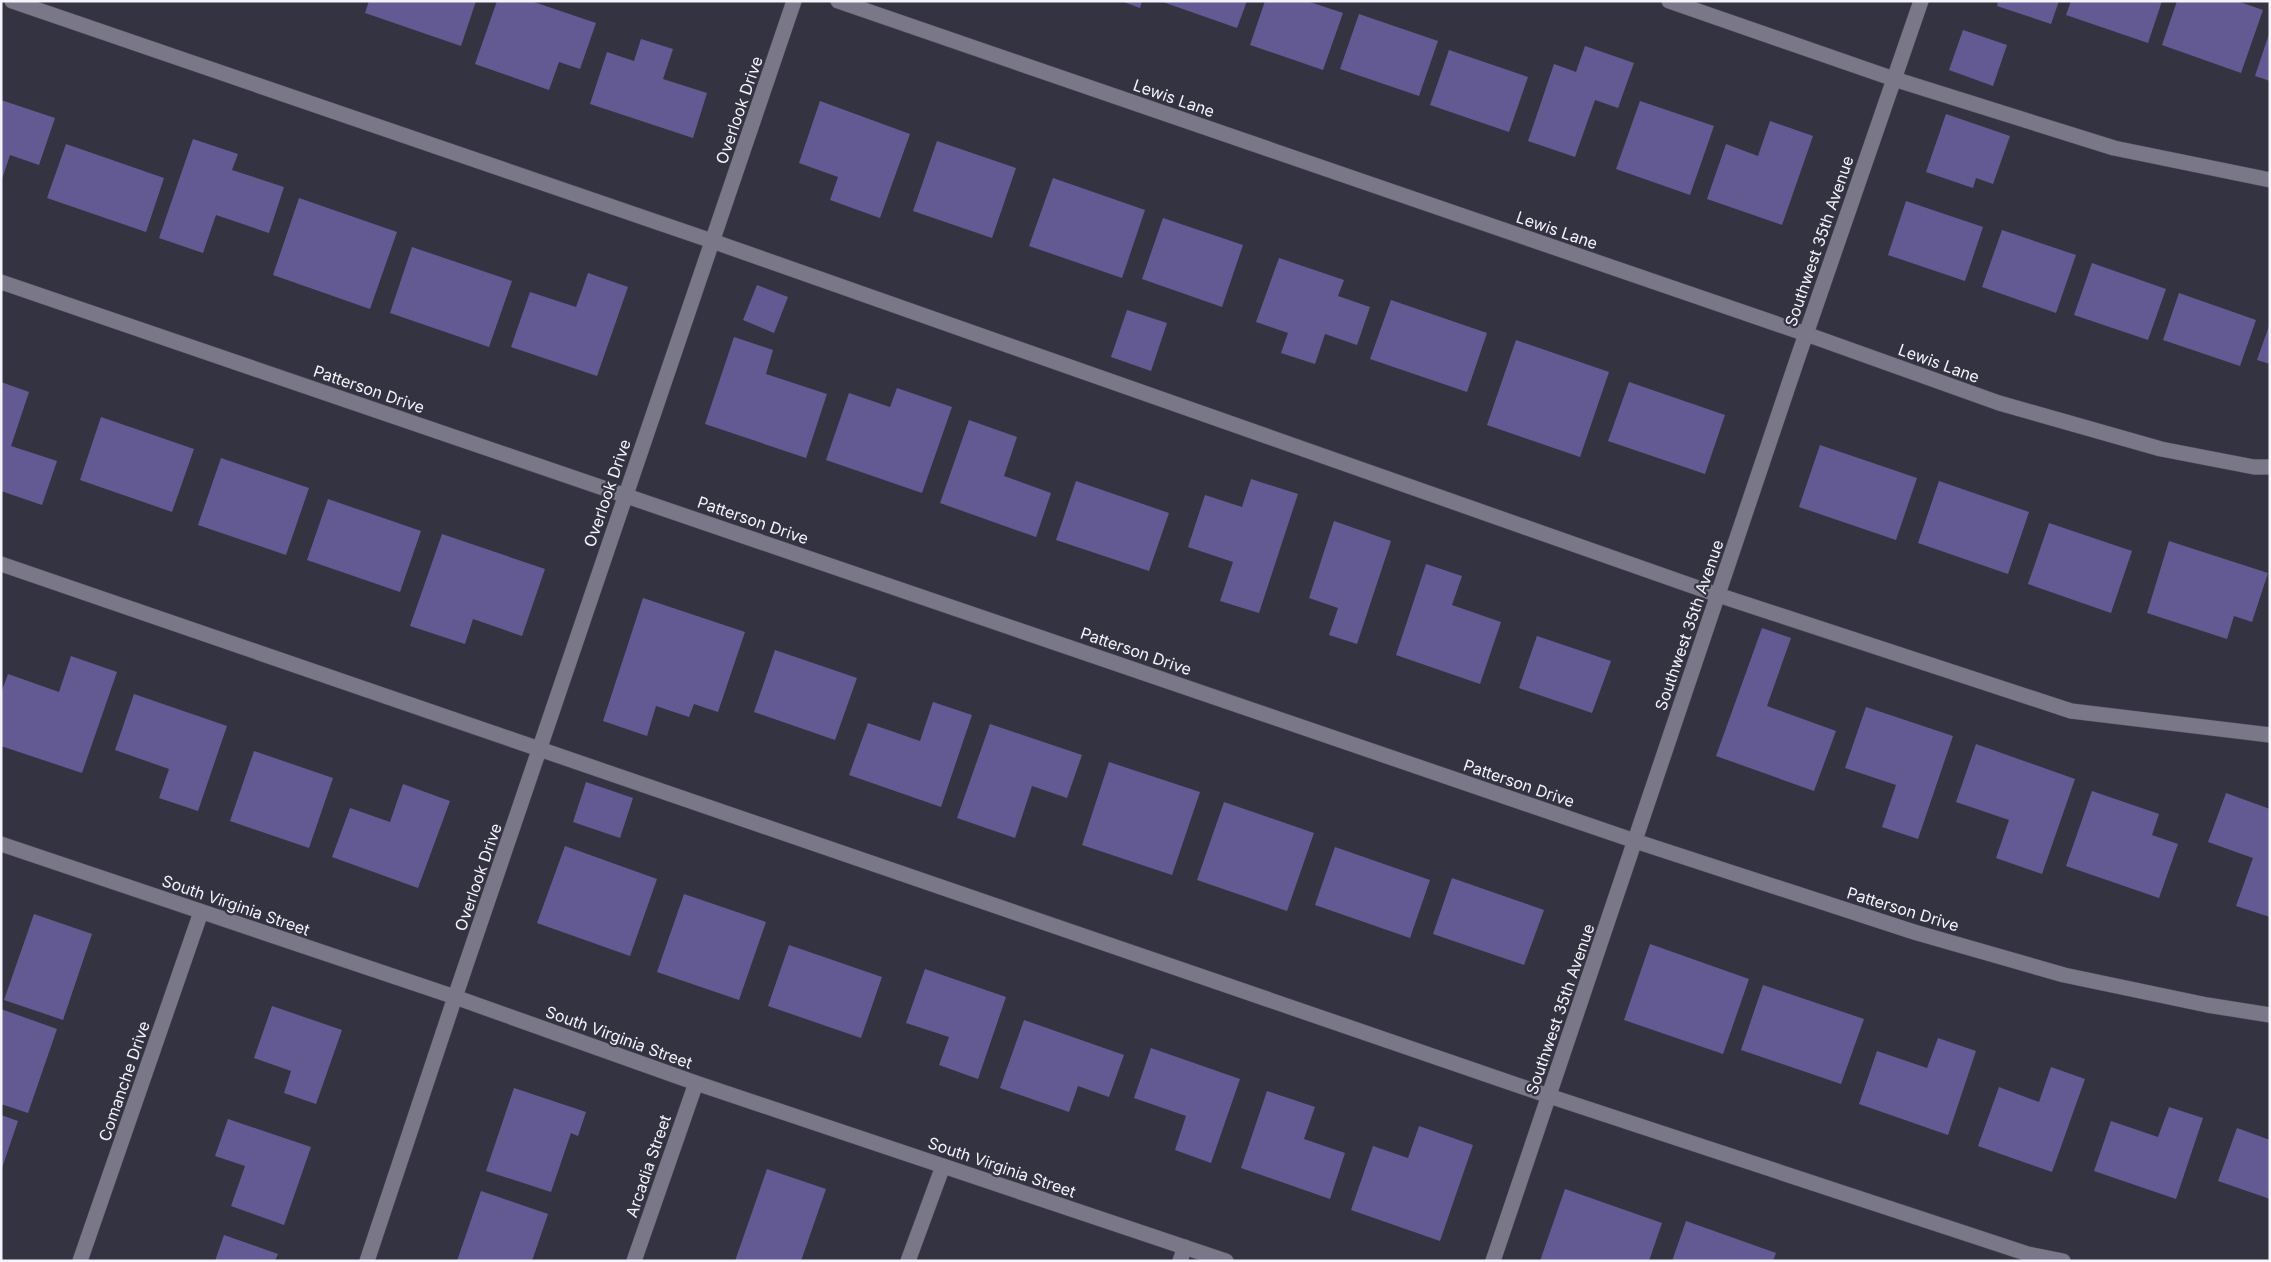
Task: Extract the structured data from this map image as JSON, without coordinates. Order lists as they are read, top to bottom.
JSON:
{
  "streets": {
    "street": [
      "Lewis Lane",
      "Overlook Drive",
      "Southwest 35th Avenue",
      "Patterson Drive",
      "South Virginia Street",
      "Comanche Drive",
      "Arcadia Street"
    ]
  },
  "crossings": [
    ["Lewis Lane", "Southwest 35th Avenue"],
    ["Overlook Drive", "Patterson Drive"],
    ["Overlook Drive", "South Virginia Street"],
    ["Southwest 35th Avenue", "Patterson Drive"],
    ["South Virginia Street", "Comanche Drive"],
    ["South Virginia Street", "Arcadia Street"]
  ]
}
